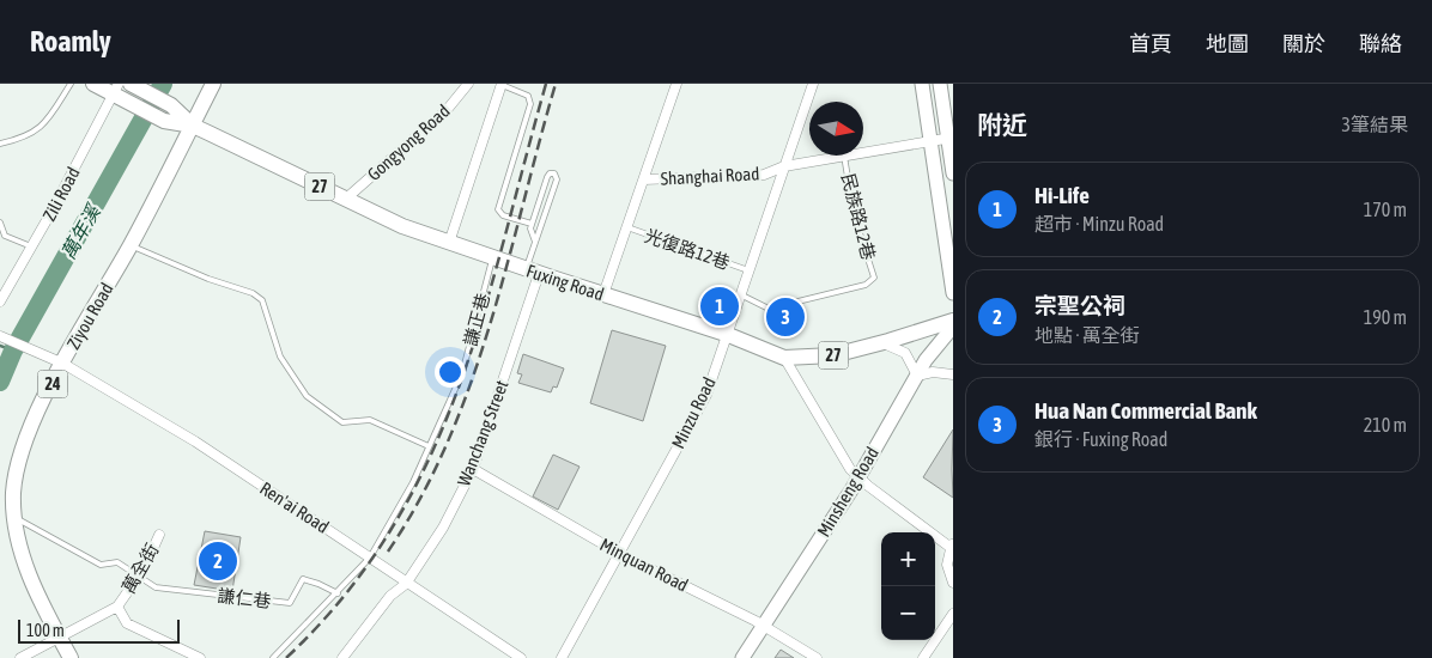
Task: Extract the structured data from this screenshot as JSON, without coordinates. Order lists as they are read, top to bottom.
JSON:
{
  "streets": {
    "main road": [
      "27",
      "Fuxing Road",
      "Ziyou Road",
      "24"
    ],
    "street": [
      "Gongyong Road",
      "Shanghai Road",
      "Zili Road",
      "Minzu Road",
      "Wanchang Street",
      "Minsheng Road",
      "Ren'ai Road",
      "Minquan Road",
      "萬全街"
    ],
    "lane": [
      "民族路12巷",
      "光復路12巷",
      "謙正巷",
      "謙仁巷"
    ]
  },
  "crossings": [
    ["Gongyong Road", "Fuxing Road"],
    ["Shanghai Road", "民族路12巷"],
    ["Shanghai Road", "Minzu Road"],
    ["27", "Zili Road"],
    ["27", "Fuxing Road"],
    ["Zili Road", "Fuxing Road"],
    ["民族路12巷", "Minzu Road"],
    ["光復路12巷", "Minzu Road"],
    ["Fuxing Road", "Ziyou Road"],
    ["Fuxing Road", "謙正巷"],
    ["Fuxing Road", "Minzu Road"],
    ["Fuxing Road", "Wanchang Street"],
    ["Ziyou Road", "Ren'ai Road"],
    ["Ziyou Road", "萬全街"],
    ["謙正巷", "Ren'ai Road"],
    ["Minzu Road", "Minquan Road"],
    ["Wanchang Street", "Ren'ai Road"],
    ["Wanchang Street", "Minquan Road"],
    ["Minsheng Road", "Minquan Road"],
    ["萬全街", "謙仁巷"]
  ],
  "water": ["萬年溪"],
  "scale_bar": "100 m",
  "north": "right",
  "page": {
    "header": "Roamly",
    "nav": [
      "首頁",
      "地圖",
      "關於",
      "聯絡"
    ],
    "heading": ["附近", "3筆結果"],
    "list": [
      {
        "mark": "1",
        "name": "Hi-Life",
        "note": "超市 · Minzu Road",
        "value": "170 m"
      },
      {
        "mark": "2",
        "name": "宗聖公祠",
        "note": "地點 · 萬全街",
        "value": "190 m"
      },
      {
        "mark": "3",
        "name": "Hua Nan Commercial Bank",
        "note": "銀行 · Fuxing Road",
        "value": "210 m"
      }
    ],
    "pins": ["1", "3", "2"],
    "map_buttons": ["+", "−"],
    "scale": "100 m"
  }
}
